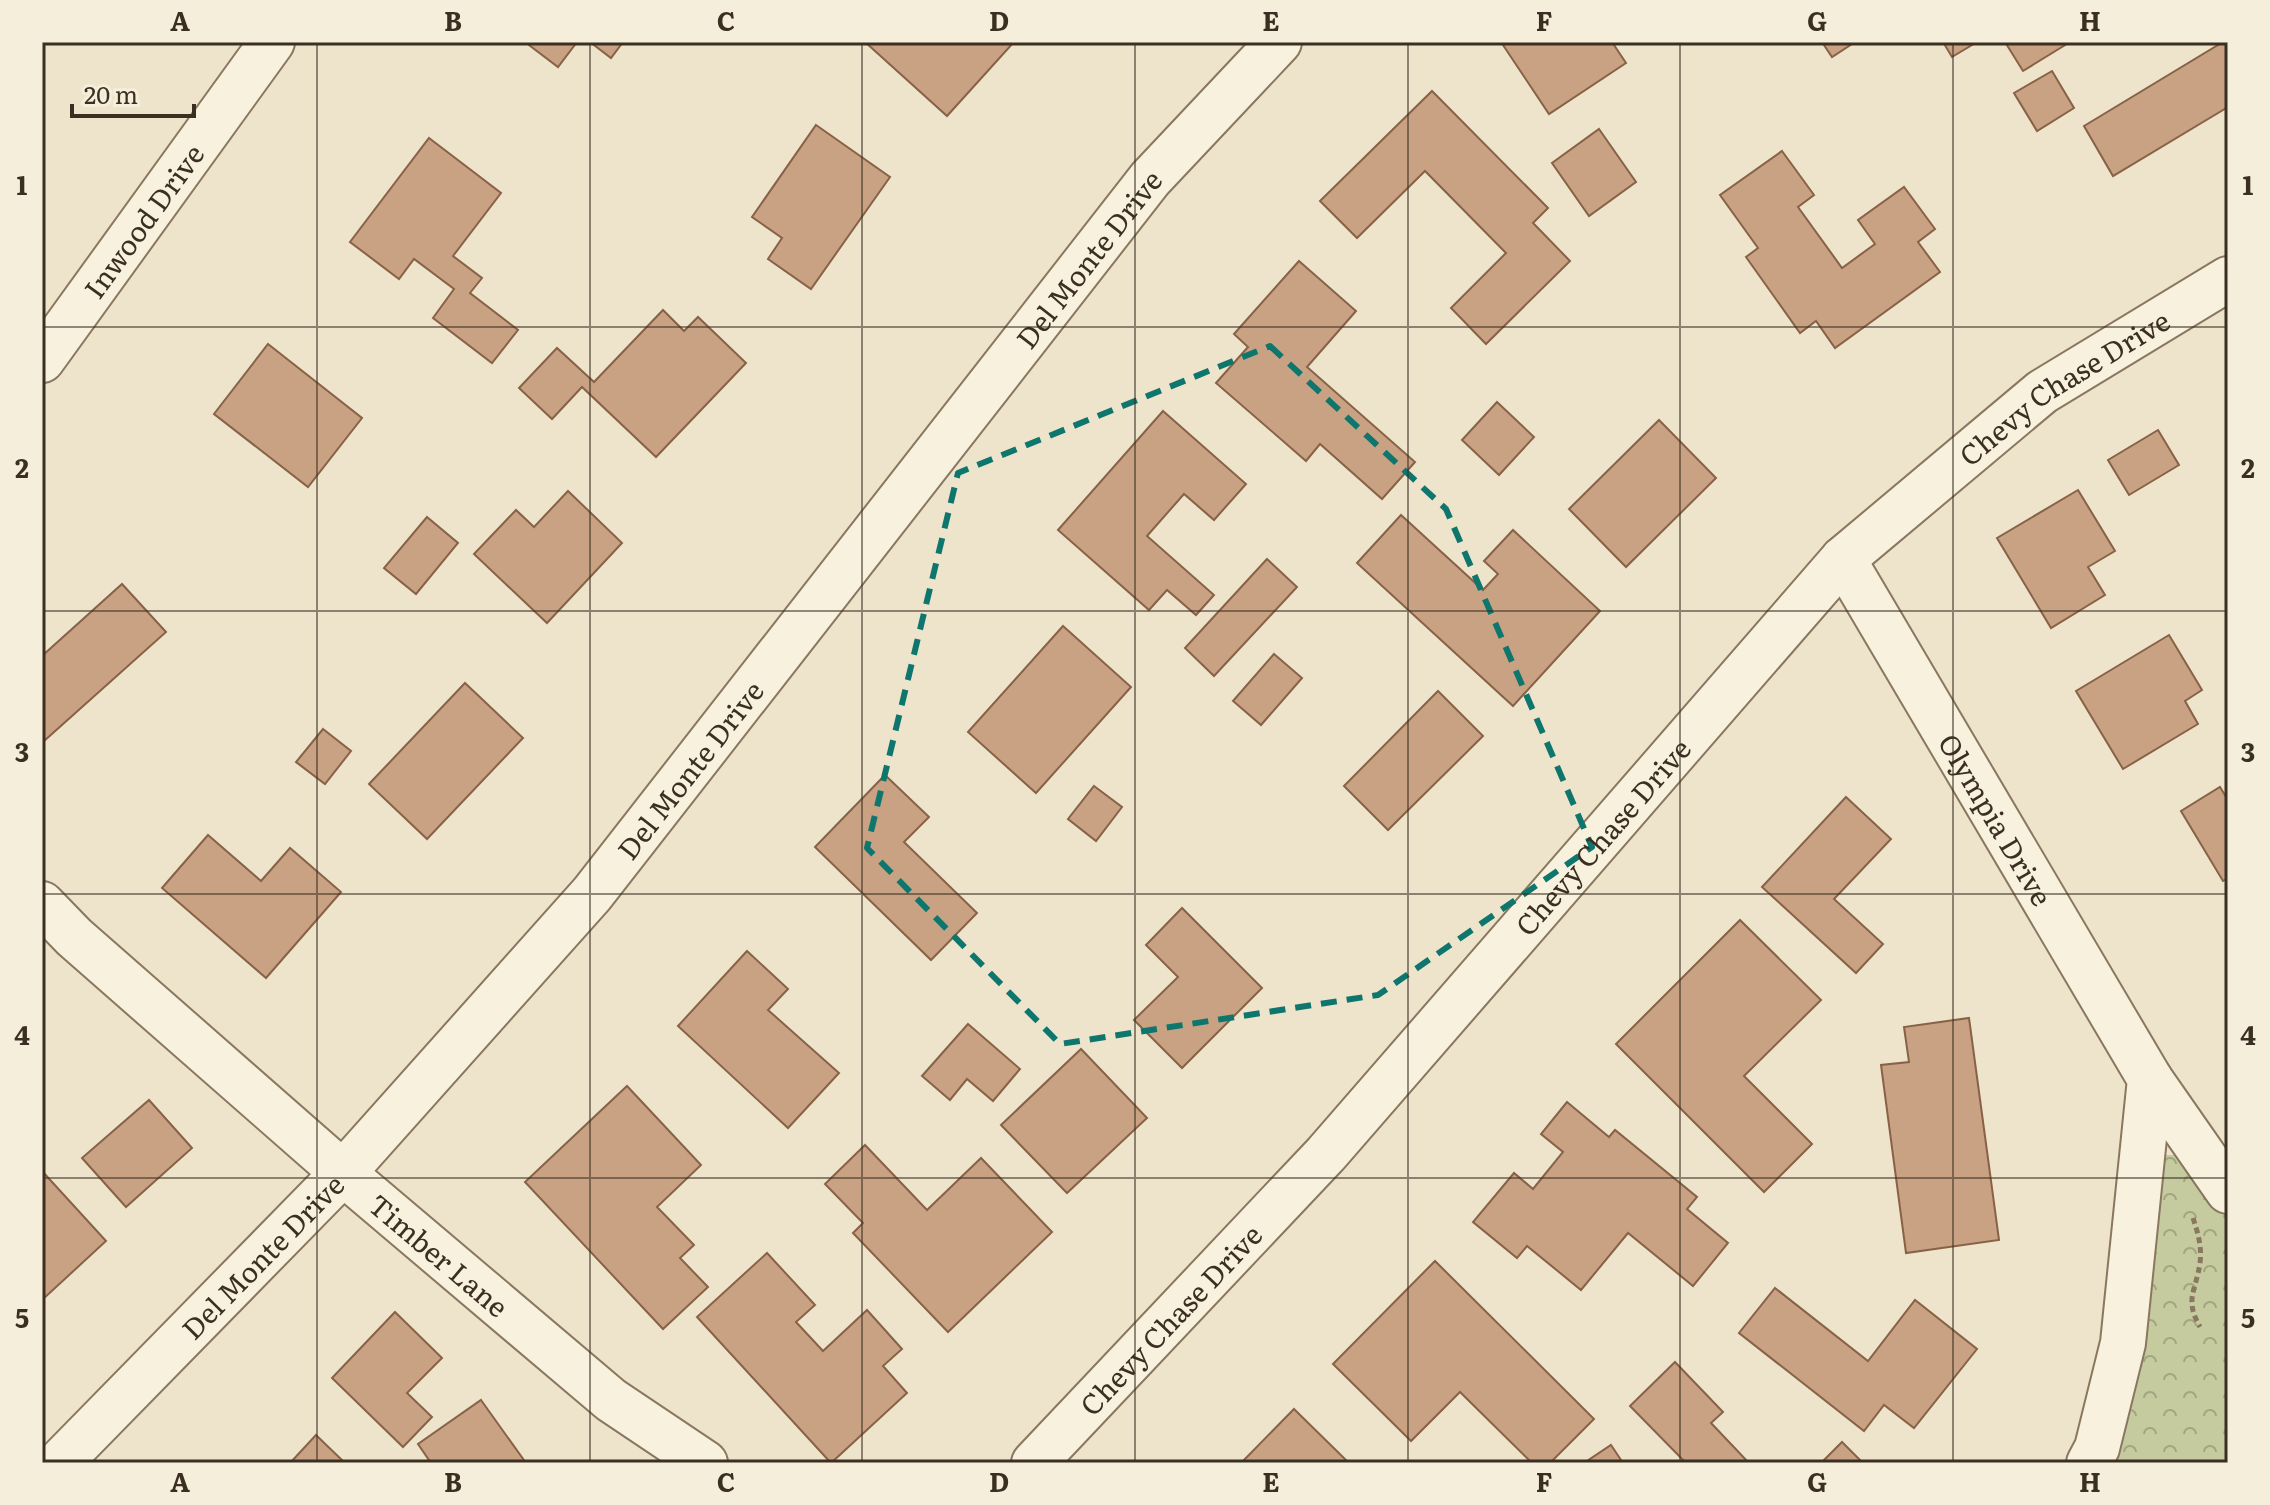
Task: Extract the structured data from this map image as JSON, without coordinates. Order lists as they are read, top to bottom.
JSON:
{
  "streets": {
    "street": [
      "Inwood Drive",
      "Del Monte Drive",
      "Chevy Chase Drive",
      "Olympia Drive",
      "Timber Lane"
    ]
  },
  "crossings": [
    ["Del Monte Drive", "Timber Lane"],
    ["Chevy Chase Drive", "Olympia Drive"]
  ],
  "scale_bar": "20 m",
  "grid": {
    "columns": [
      "A",
      "B",
      "C",
      "D",
      "E",
      "F",
      "G",
      "H"
    ],
    "rows": [
      "1",
      "2",
      "3",
      "4",
      "5"
    ]
  }
}
